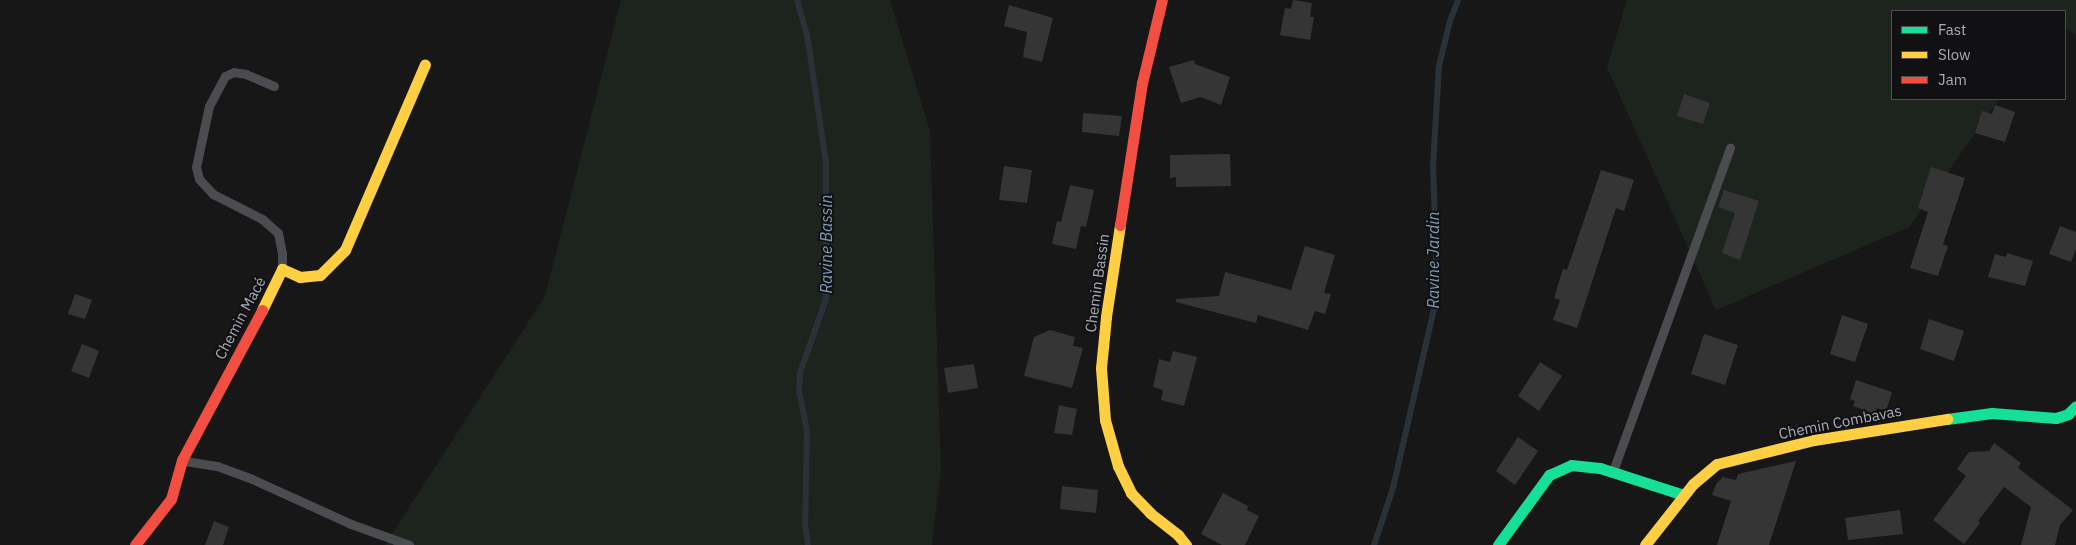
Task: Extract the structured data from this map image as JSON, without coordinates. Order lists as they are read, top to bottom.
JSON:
{
  "streets": {
    "street": ["Chemin Bassin", "Chemin Macé", "Chemin Combavas"]
  },
  "water": ["Ravine Bassin", "Ravine Jardin"],
  "legend": ["Fast", "Slow", "Jam"]
}
